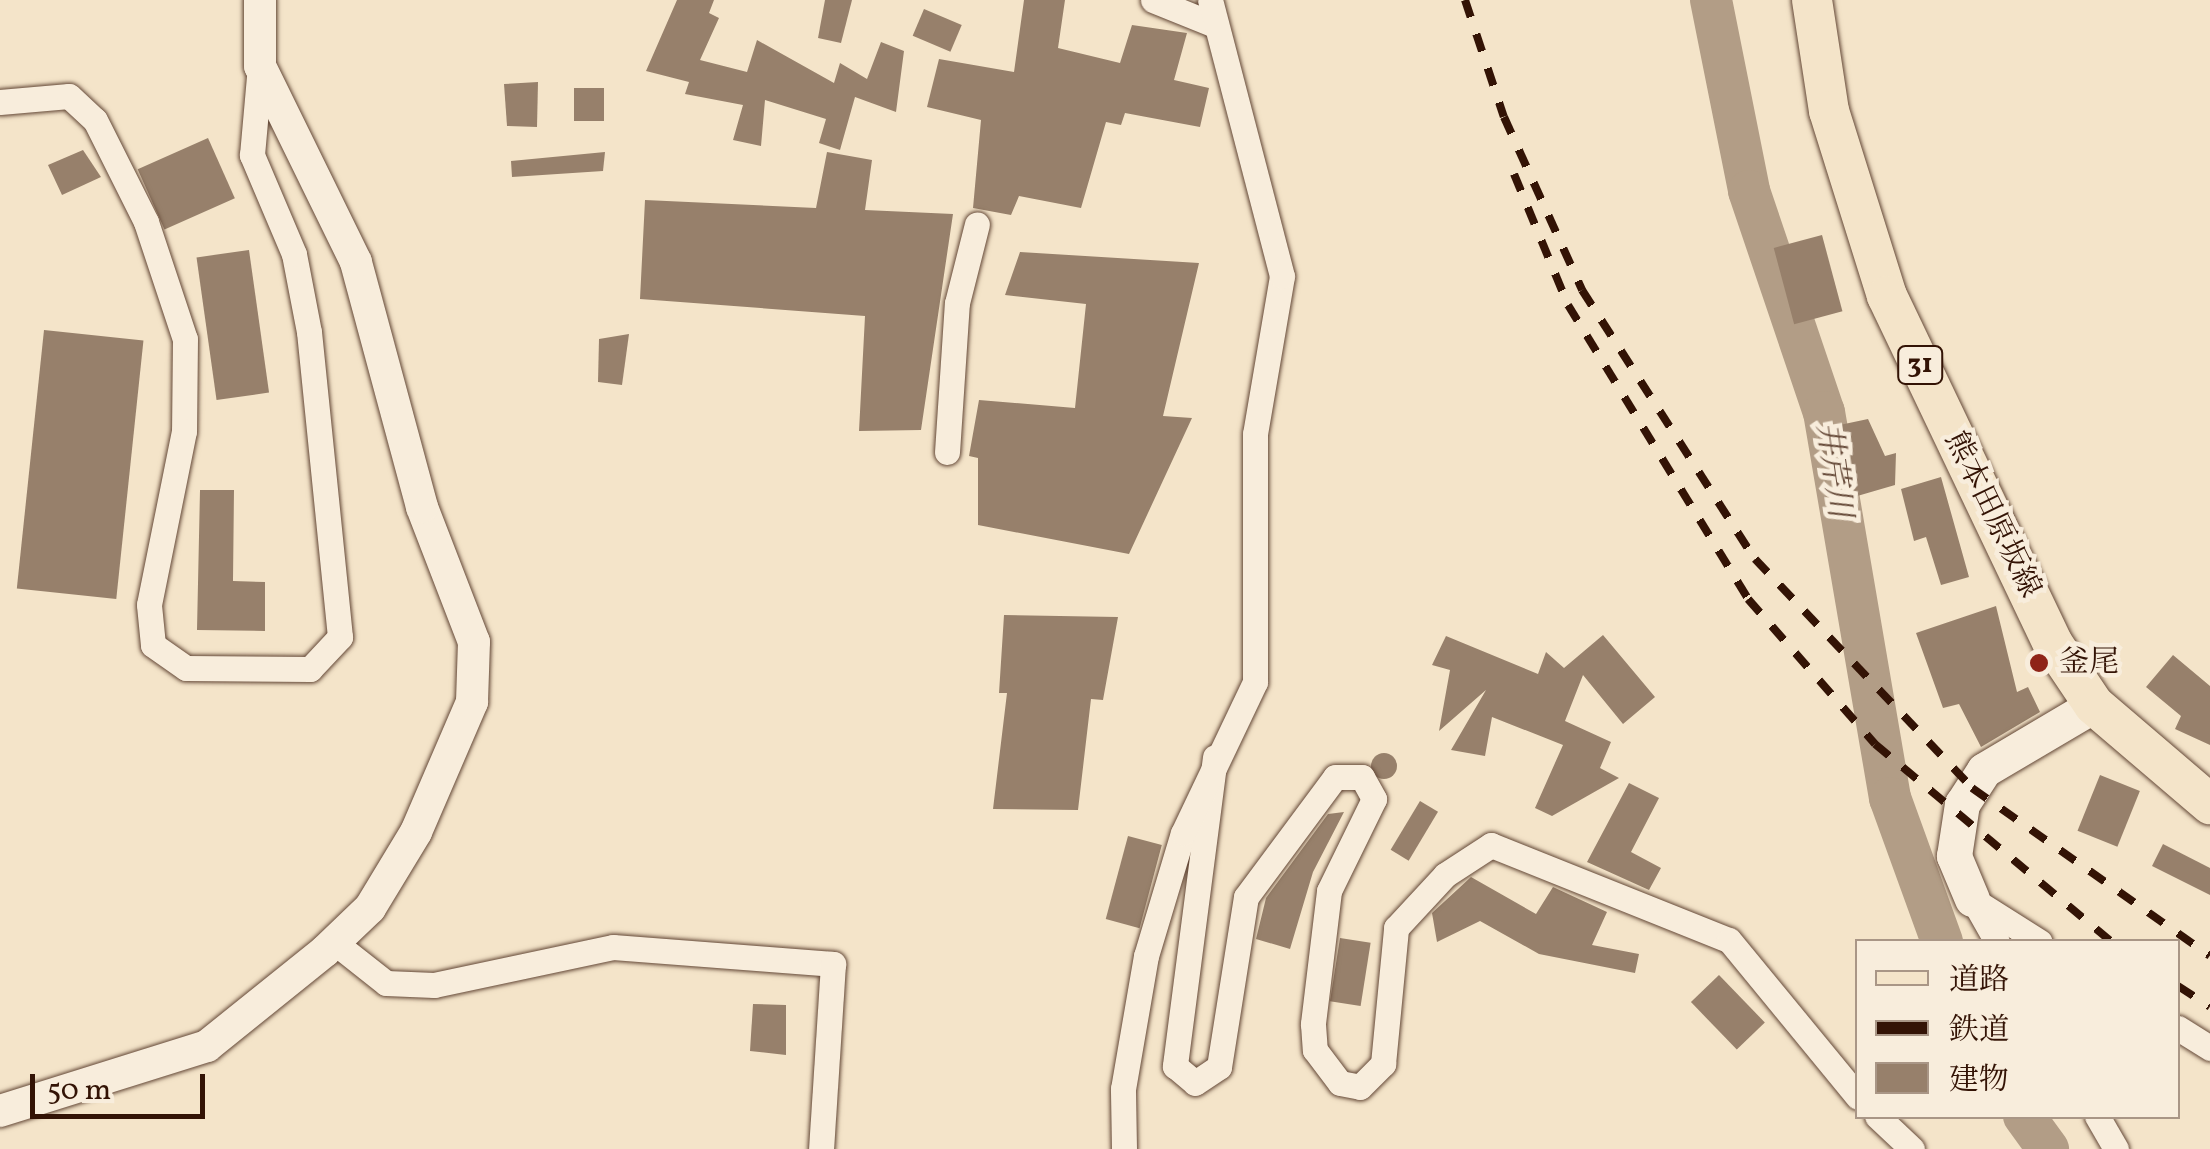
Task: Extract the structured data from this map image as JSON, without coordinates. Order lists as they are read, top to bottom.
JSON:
{
  "streets": {
    "main road": ["31", "熊本田原坂線"]
  },
  "water": ["井芹川"],
  "places": ["釜尾"],
  "legend": ["道路", "鉄道", "建物"],
  "scale_bar": "50 m"
}
